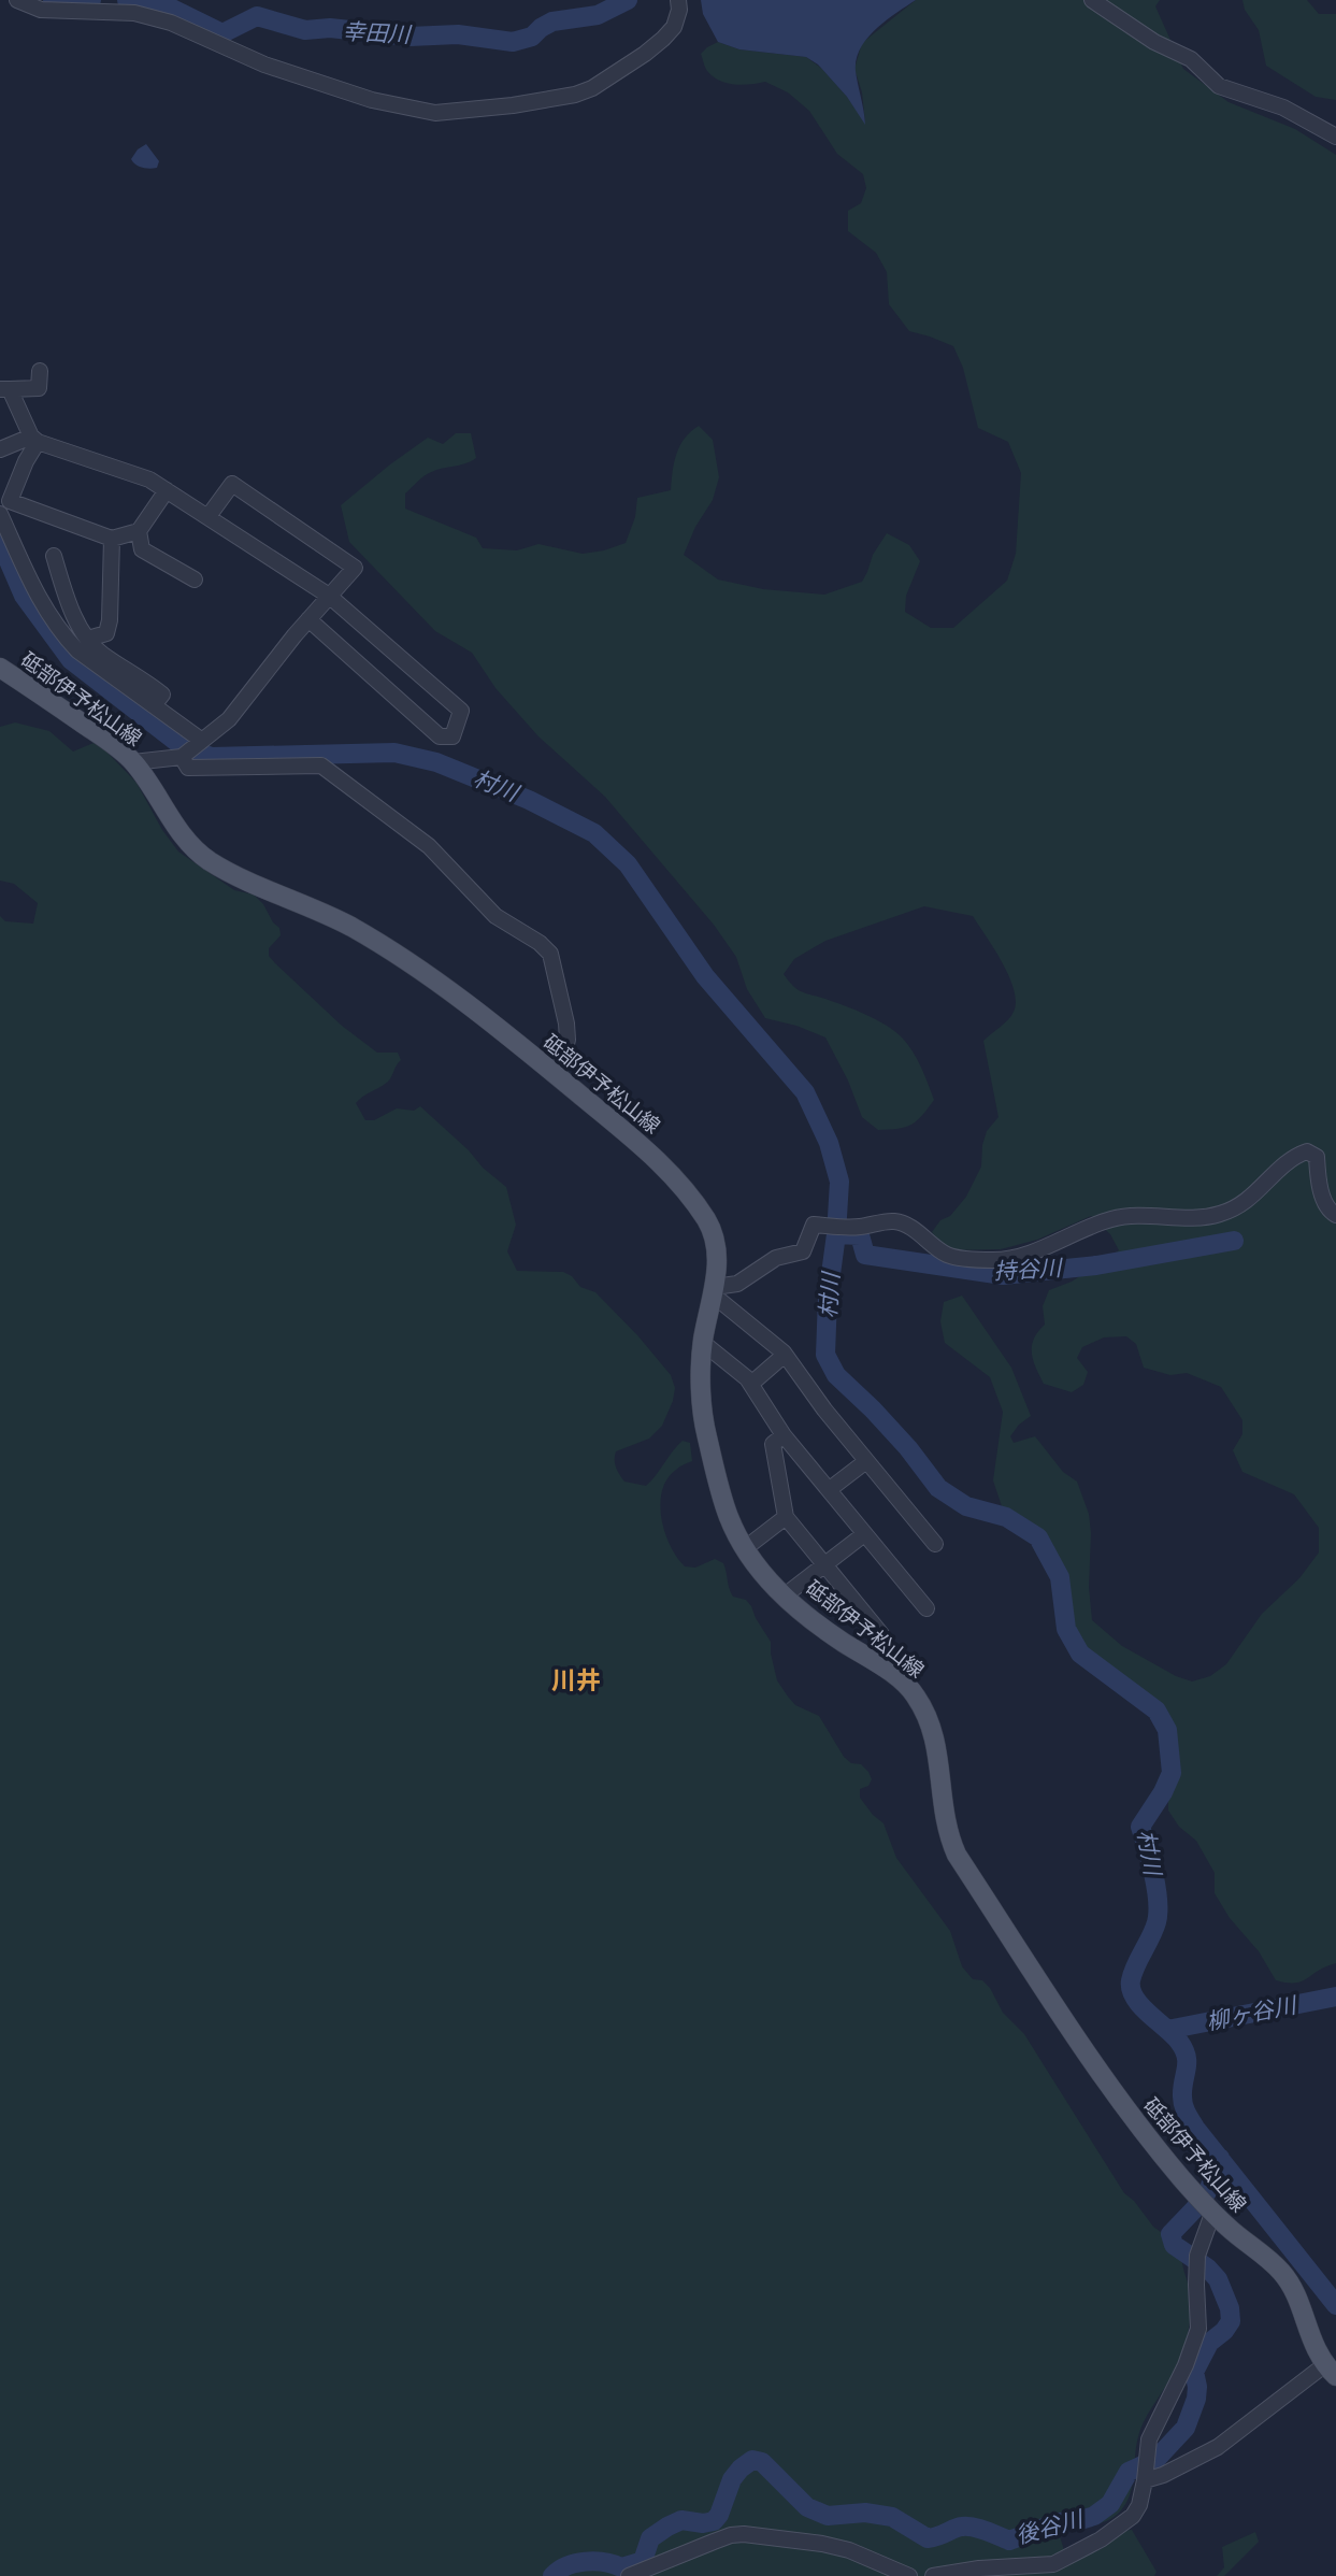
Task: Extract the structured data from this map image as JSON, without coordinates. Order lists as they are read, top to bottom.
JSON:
{
  "streets": {
    "main road": ["砥部伊予松山線"]
  },
  "districts": ["川井"],
  "water": [
    "幸田川",
    "村川",
    "持谷川",
    "柳ヶ谷川",
    "後谷川"
  ]
}
